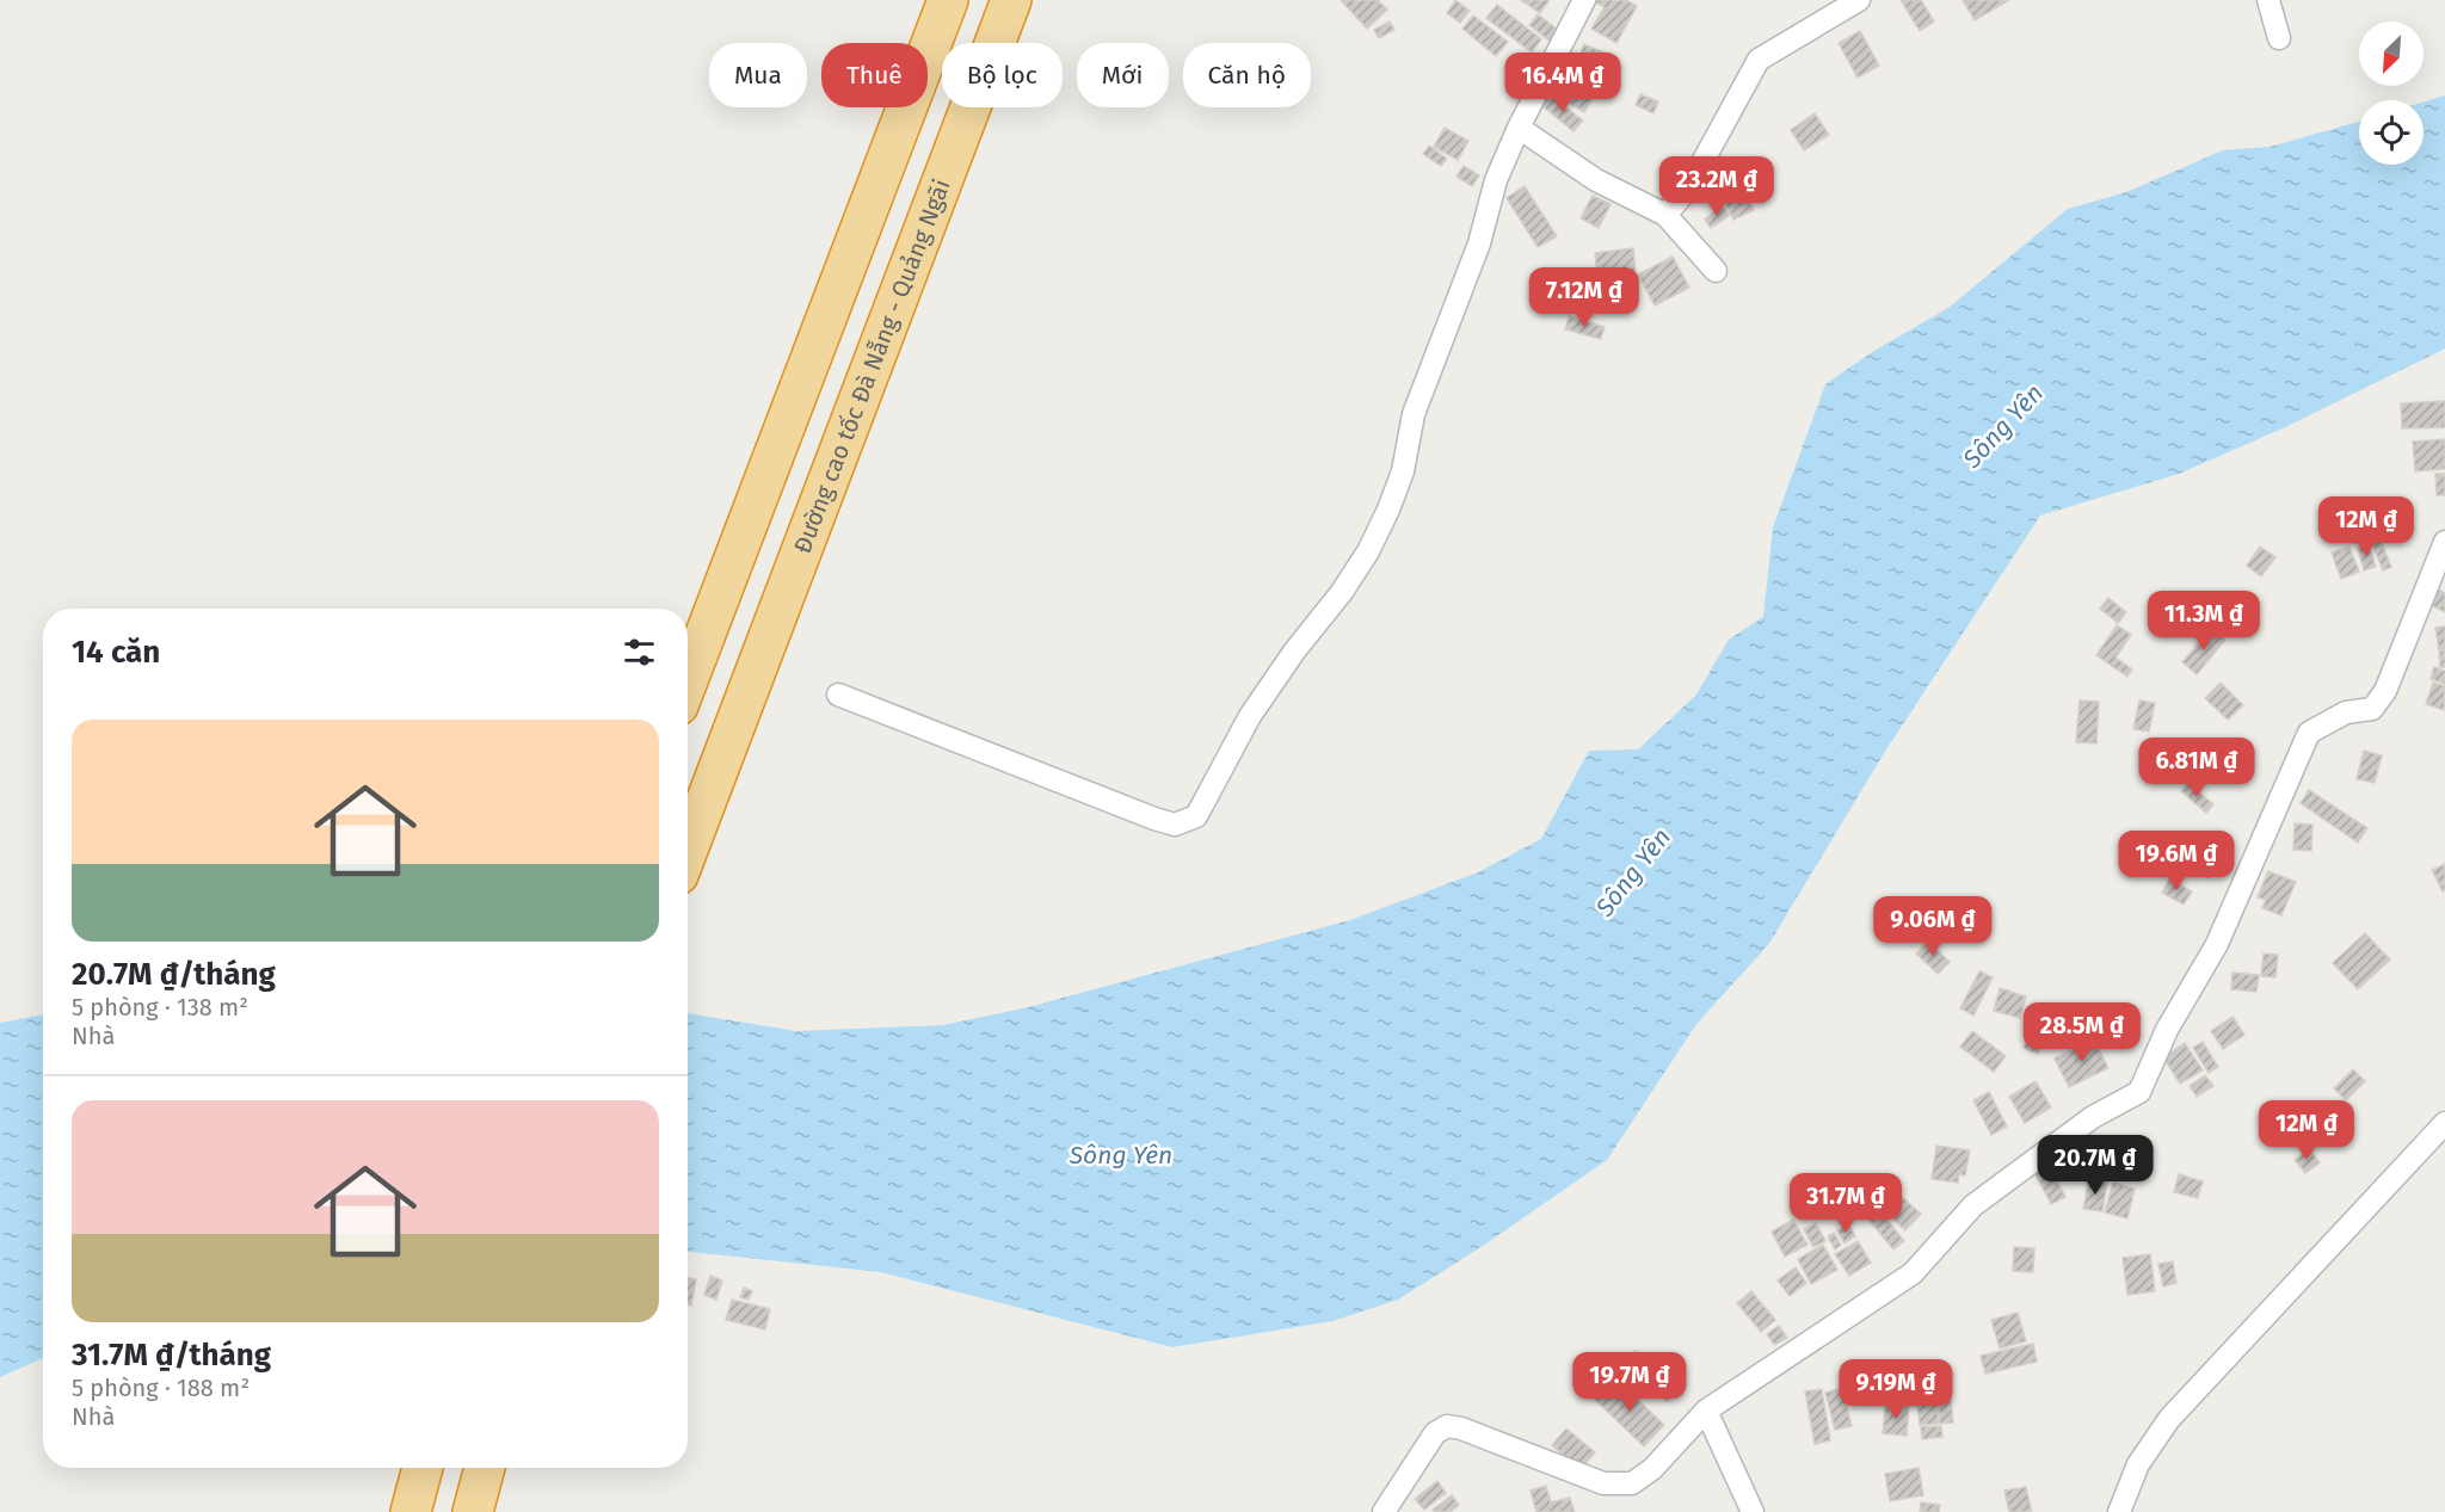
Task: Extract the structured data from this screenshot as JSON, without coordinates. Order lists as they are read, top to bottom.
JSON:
{
  "streets": {
    "highway": ["Đường cao tốc Đà Nẵng - Quảng Ngãi"]
  },
  "water": ["Sông Yên"],
  "north": "bottom left",
  "page": {
    "chip": [
      "Mua",
      "Thuê",
      "Bộ lọc",
      "Mới",
      "Căn hộ"
    ],
    "price": [
      "16.4M ₫",
      "23.2M ₫",
      "7.12M ₫",
      "12M ₫",
      "11.3M ₫",
      "6.81M ₫",
      "19.6M ₫",
      "9.06M ₫",
      "28.5M ₫",
      "12M ₫",
      "20.7M ₫",
      "31.7M ₫",
      "19.7M ₫",
      "9.19M ₫"
    ],
    "heading": "14 căn",
    "list": [
      {
        "name": "20.7M ₫/tháng",
        "note": "5 phòng · 138 m² · Nhà"
      },
      {
        "name": "31.7M ₫/tháng",
        "note": "5 phòng · 188 m² · Nhà"
      }
    ]
  }
}
